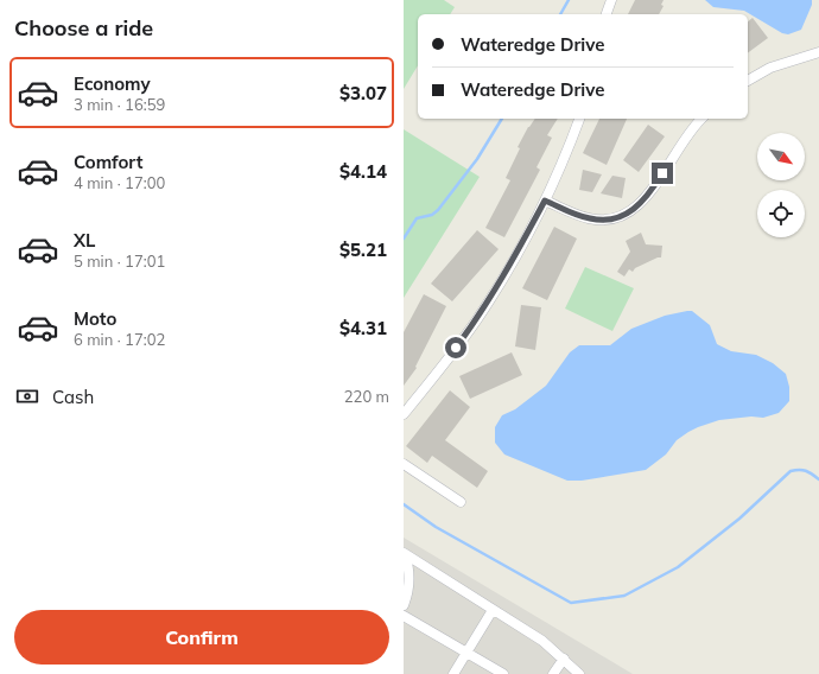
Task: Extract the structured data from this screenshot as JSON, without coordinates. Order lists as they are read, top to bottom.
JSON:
{
  "north": "bottom right",
  "page": {
    "heading": "Choose a ride",
    "banner": ["Wateredge Drive", "Wateredge Drive"],
    "list": [
      {
        "name": "Economy",
        "note": "3 min · 16:59",
        "value": "$3.07"
      },
      {
        "name": "Comfort",
        "note": "4 min · 17:00",
        "value": "$4.14"
      },
      {
        "name": "XL",
        "note": "5 min · 17:01",
        "value": "$5.21"
      },
      {
        "name": "Moto",
        "note": "6 min · 17:02",
        "value": "$4.31"
      }
    ],
    "pay": ["Cash", "220 m"],
    "buttons": "Confirm"
  }
}
